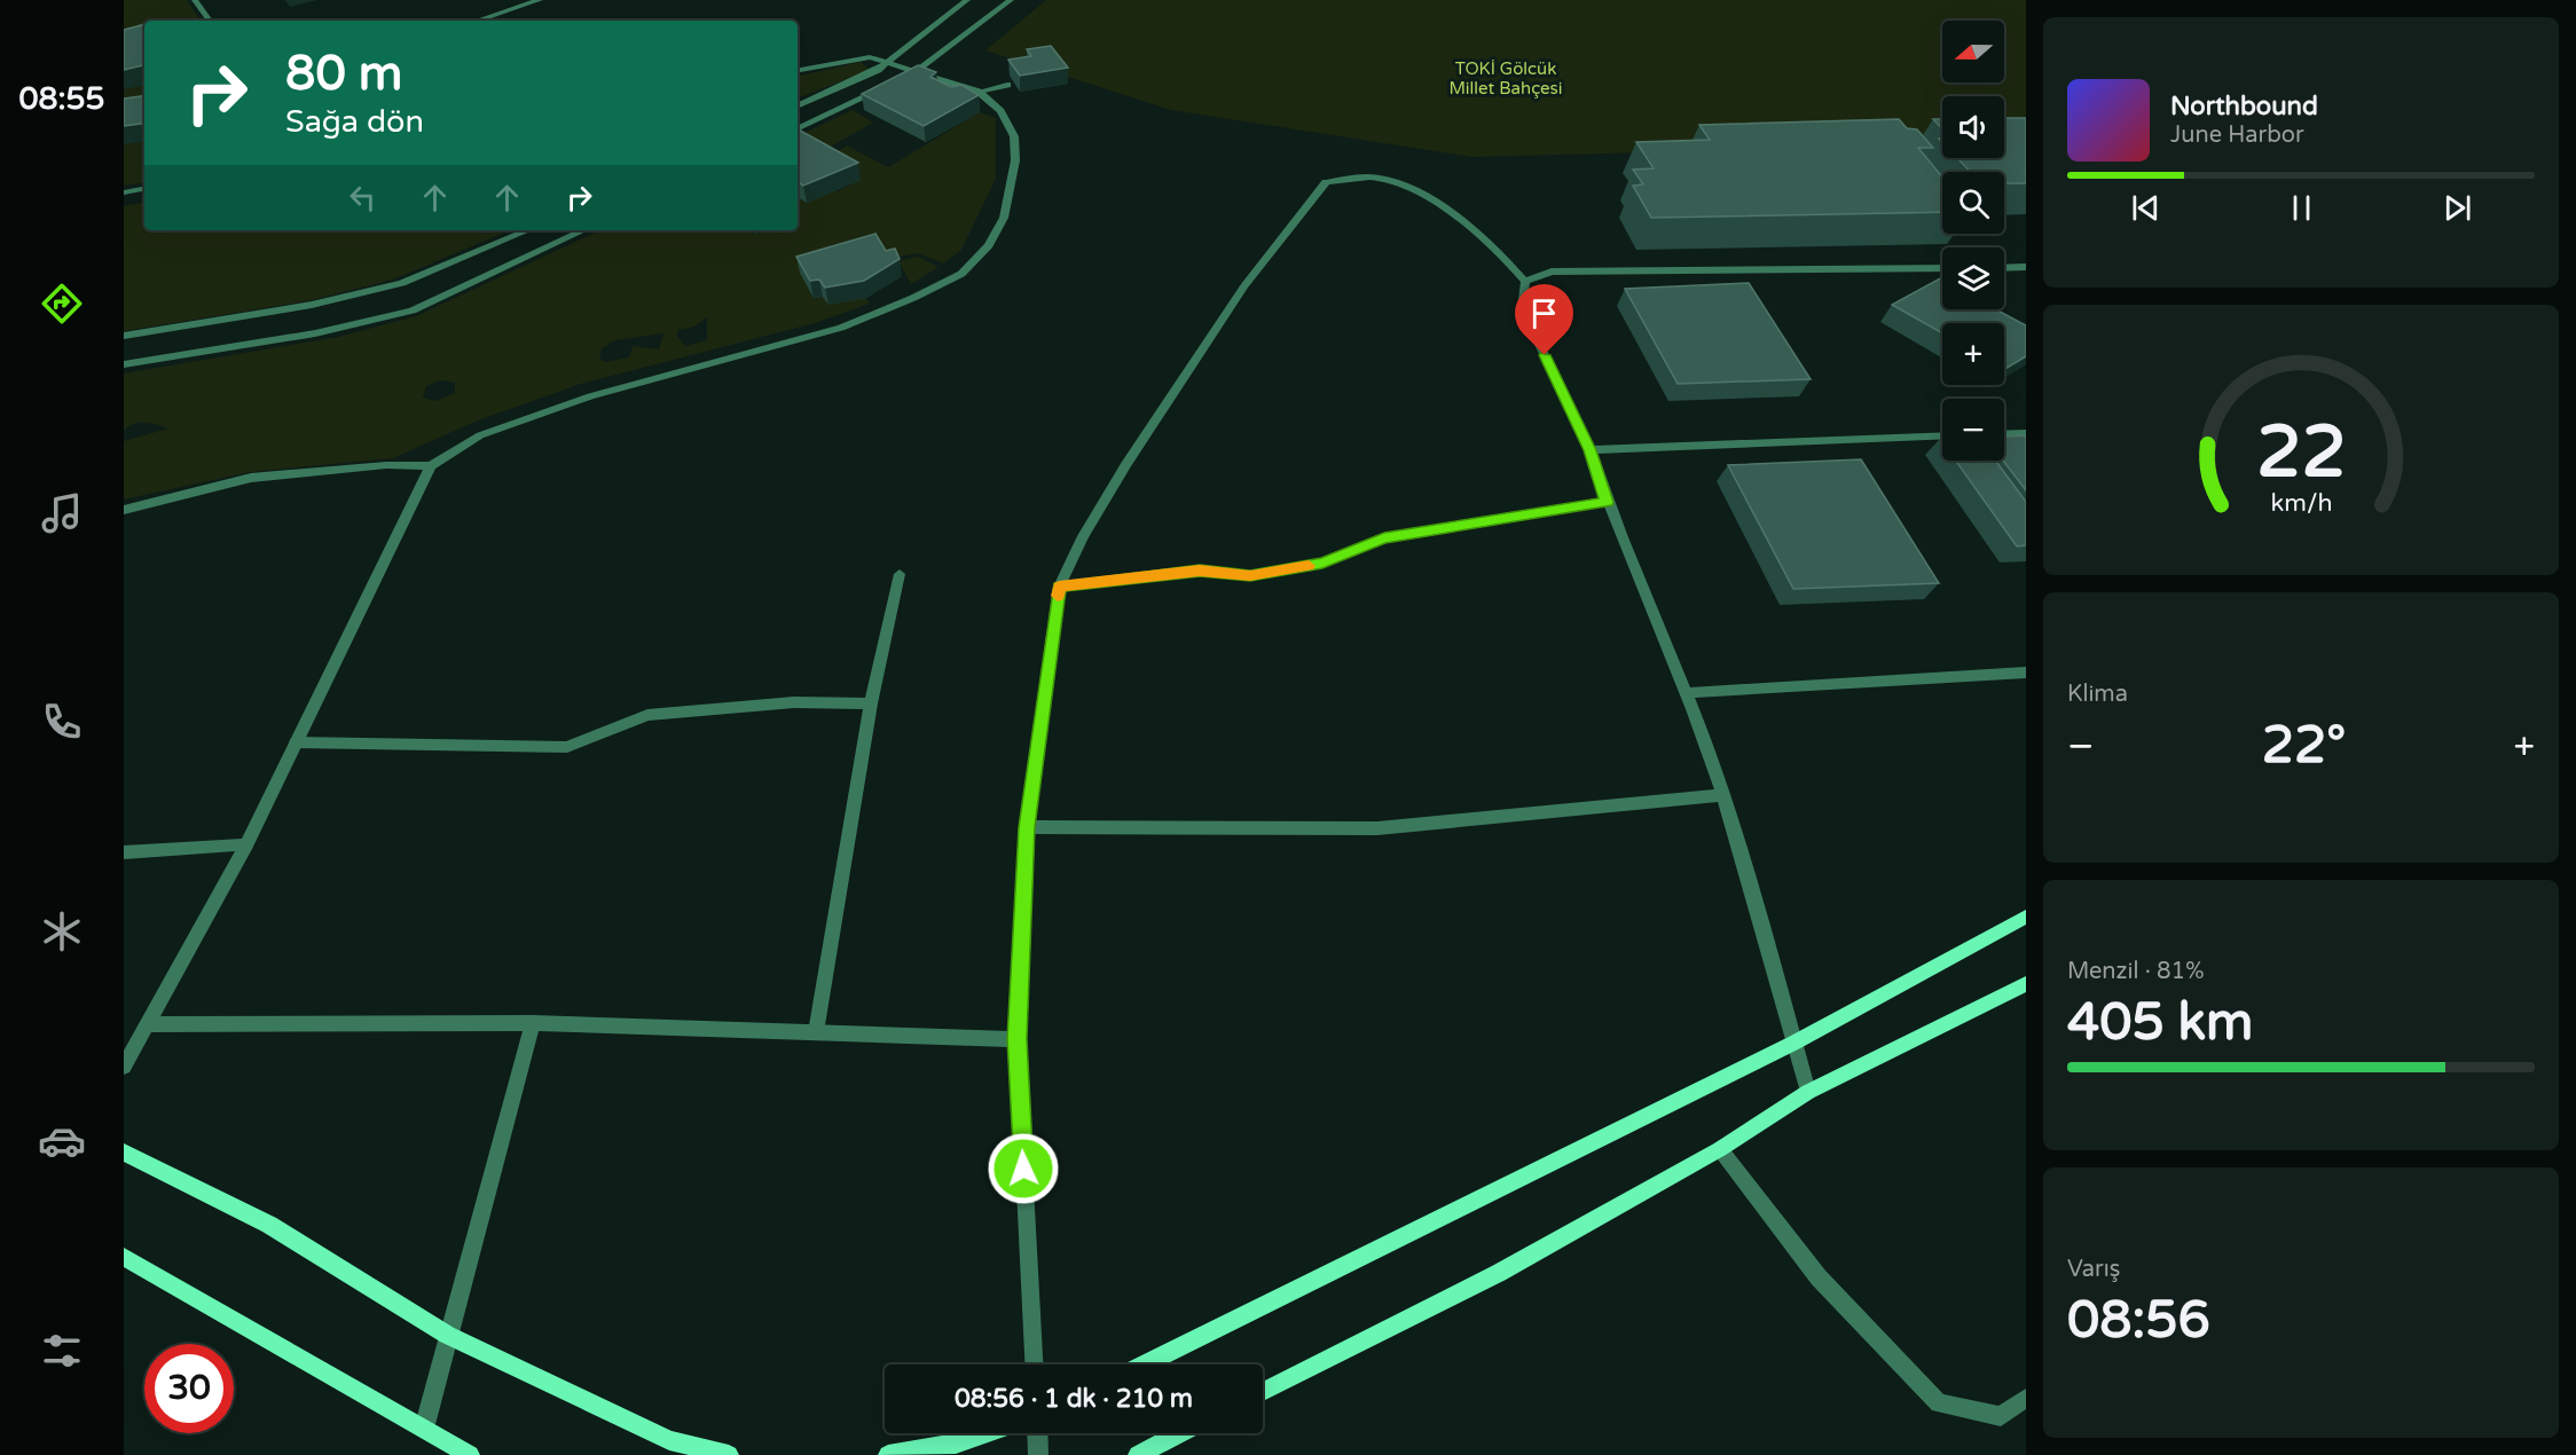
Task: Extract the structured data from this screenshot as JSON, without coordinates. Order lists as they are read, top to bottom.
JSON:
{
  "parks": ["TOKİ Gölcük Millet Bahçesi"],
  "north": "left",
  "page": {
    "tabs": "08:55",
    "map_buttons": ["+", "−"],
    "turn": ["80 m", "Sağa dön"],
    "song": ["Northbound", "June Harbor"],
    "tile": [
      "Klima",
      ["Menzil · 81%", "405 km"],
      ["Varış", "08:56"]
    ],
    "heat": ["−", "22°", "+"],
    "limit": "30",
    "trip": "08:56 · 1 dk · 210 m",
    "gauge": ["22", "km/h"]
  }
}
